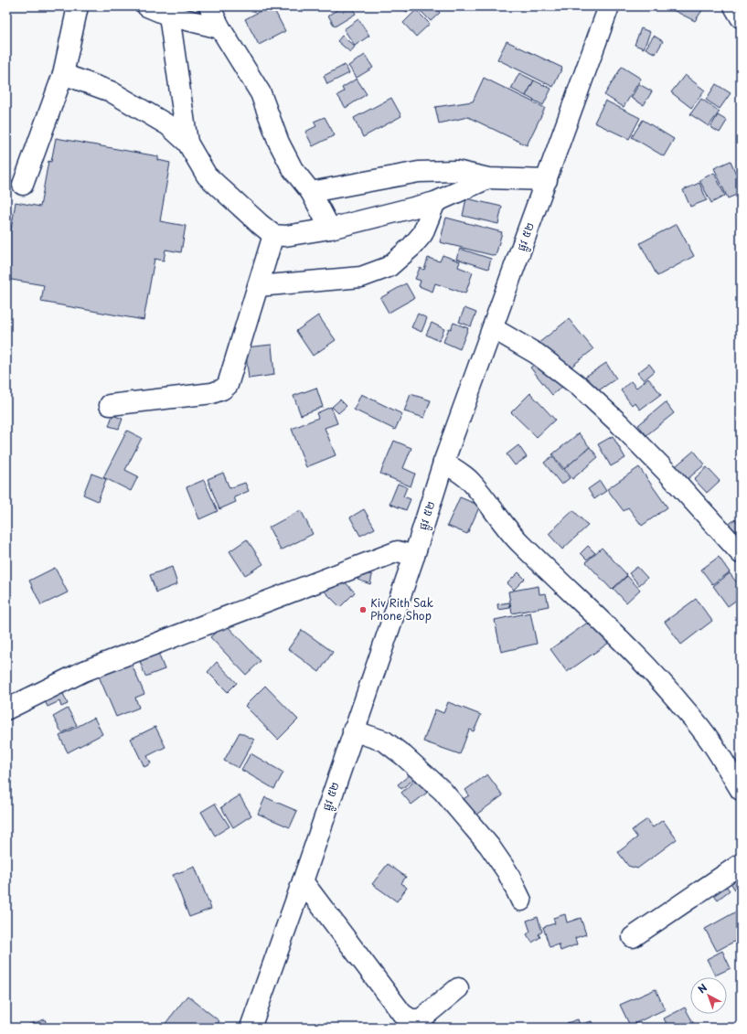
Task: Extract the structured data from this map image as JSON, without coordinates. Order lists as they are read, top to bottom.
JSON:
{
  "streets": {
    "street": ["ផ្លូវ ៥២"]
  },
  "places": ["Kiv Rith Sak Phone Shop"],
  "north": "top left"
}
